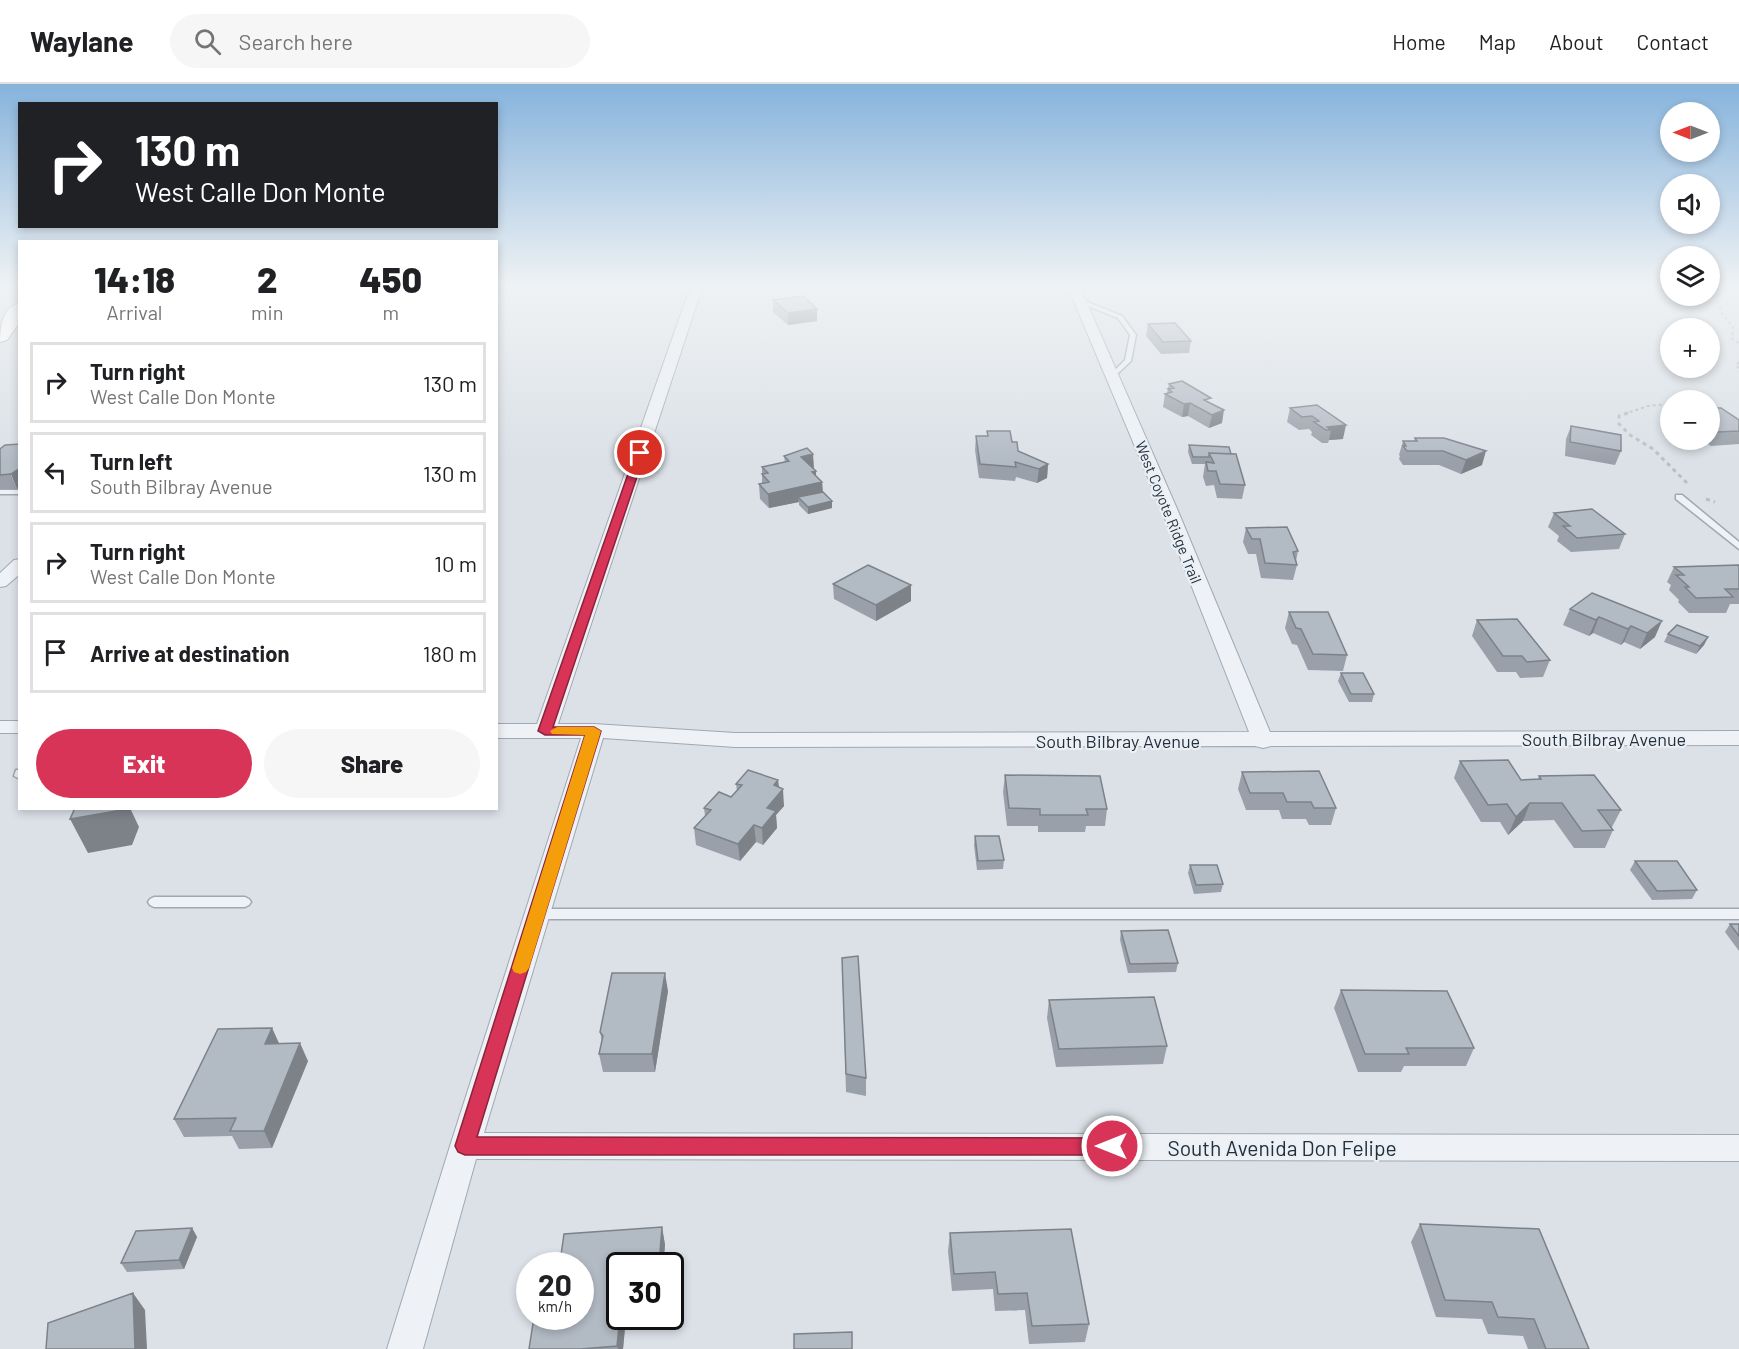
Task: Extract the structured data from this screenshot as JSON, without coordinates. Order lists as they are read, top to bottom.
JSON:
{
  "streets": {
    "street": ["West Coyote Ridge Trail", "South Bilbray Avenue", "South Avenida Don Felipe"]
  },
  "crossings": [
    ["West Coyote Ridge Trail", "South Bilbray Avenue"]
  ],
  "north": "left",
  "page": {
    "header": "Waylane",
    "search": "Search here",
    "nav": [
      "Home",
      "Map",
      "About",
      "Contact"
    ],
    "map_buttons": ["+", "−"],
    "turn": ["130 m", "West Calle Don Monte"],
    "eta": [
      "14:18",
      "Arrival",
      "2",
      "min",
      "450",
      "m"
    ],
    "list": [
      {
        "name": "Turn right",
        "note": "West Calle Don Monte",
        "value": "130 m"
      },
      {
        "name": "Turn left",
        "note": "South Bilbray Avenue",
        "value": "130 m"
      },
      {
        "name": "Turn right",
        "note": "West Calle Don Monte",
        "value": "10 m"
      },
      {
        "name": "Arrive at destination",
        "value": "180 m"
      }
    ],
    "buttons": ["Exit", "Share"],
    "speed": "20 km/h",
    "limit": "30"
  }
}
